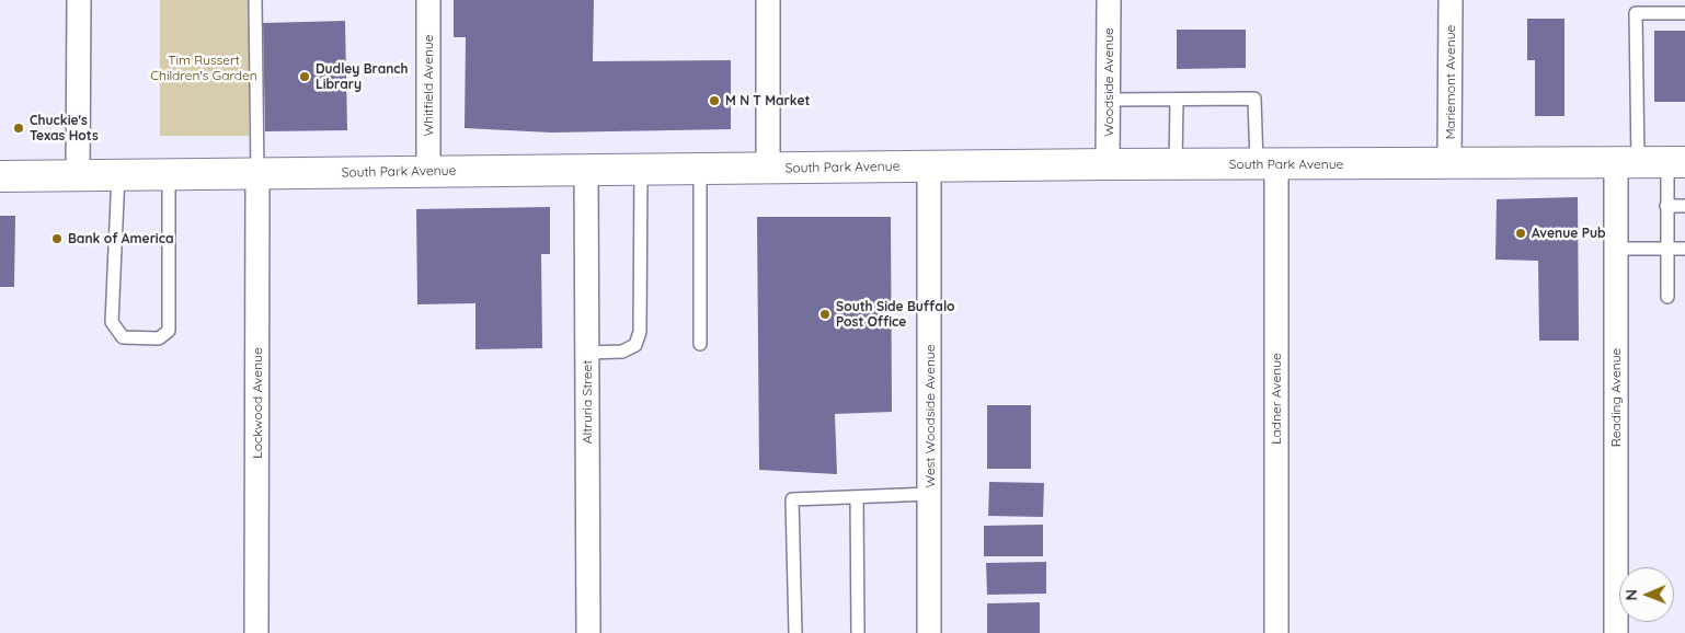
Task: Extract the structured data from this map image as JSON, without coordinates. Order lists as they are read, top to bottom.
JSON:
{
  "streets": {
    "main road": ["South Park Avenue"],
    "street": [
      "Woodside Avenue",
      "Mariemont Avenue",
      "Whitfield Avenue",
      "Reading Avenue",
      "Ladner Avenue",
      "Altruria Street",
      "Lockwood Avenue",
      "West Woodside Avenue"
    ]
  },
  "crossings": [
    ["Woodside Avenue", "South Park Avenue"],
    ["Mariemont Avenue", "South Park Avenue"],
    ["Whitfield Avenue", "South Park Avenue"],
    ["South Park Avenue", "Reading Avenue"],
    ["South Park Avenue", "Ladner Avenue"],
    ["South Park Avenue", "Altruria Street"],
    ["South Park Avenue", "Lockwood Avenue"],
    ["South Park Avenue", "West Woodside Avenue"]
  ],
  "parks": ["Tim Russert Children's Garden"],
  "places": [
    "Dudley Branch Library",
    "M N T Market",
    "Chuckie's Texas Hots",
    "Avenue Pub",
    "Bank of America",
    "South Side Buffalo Post Office"
  ],
  "north": "left"
}
